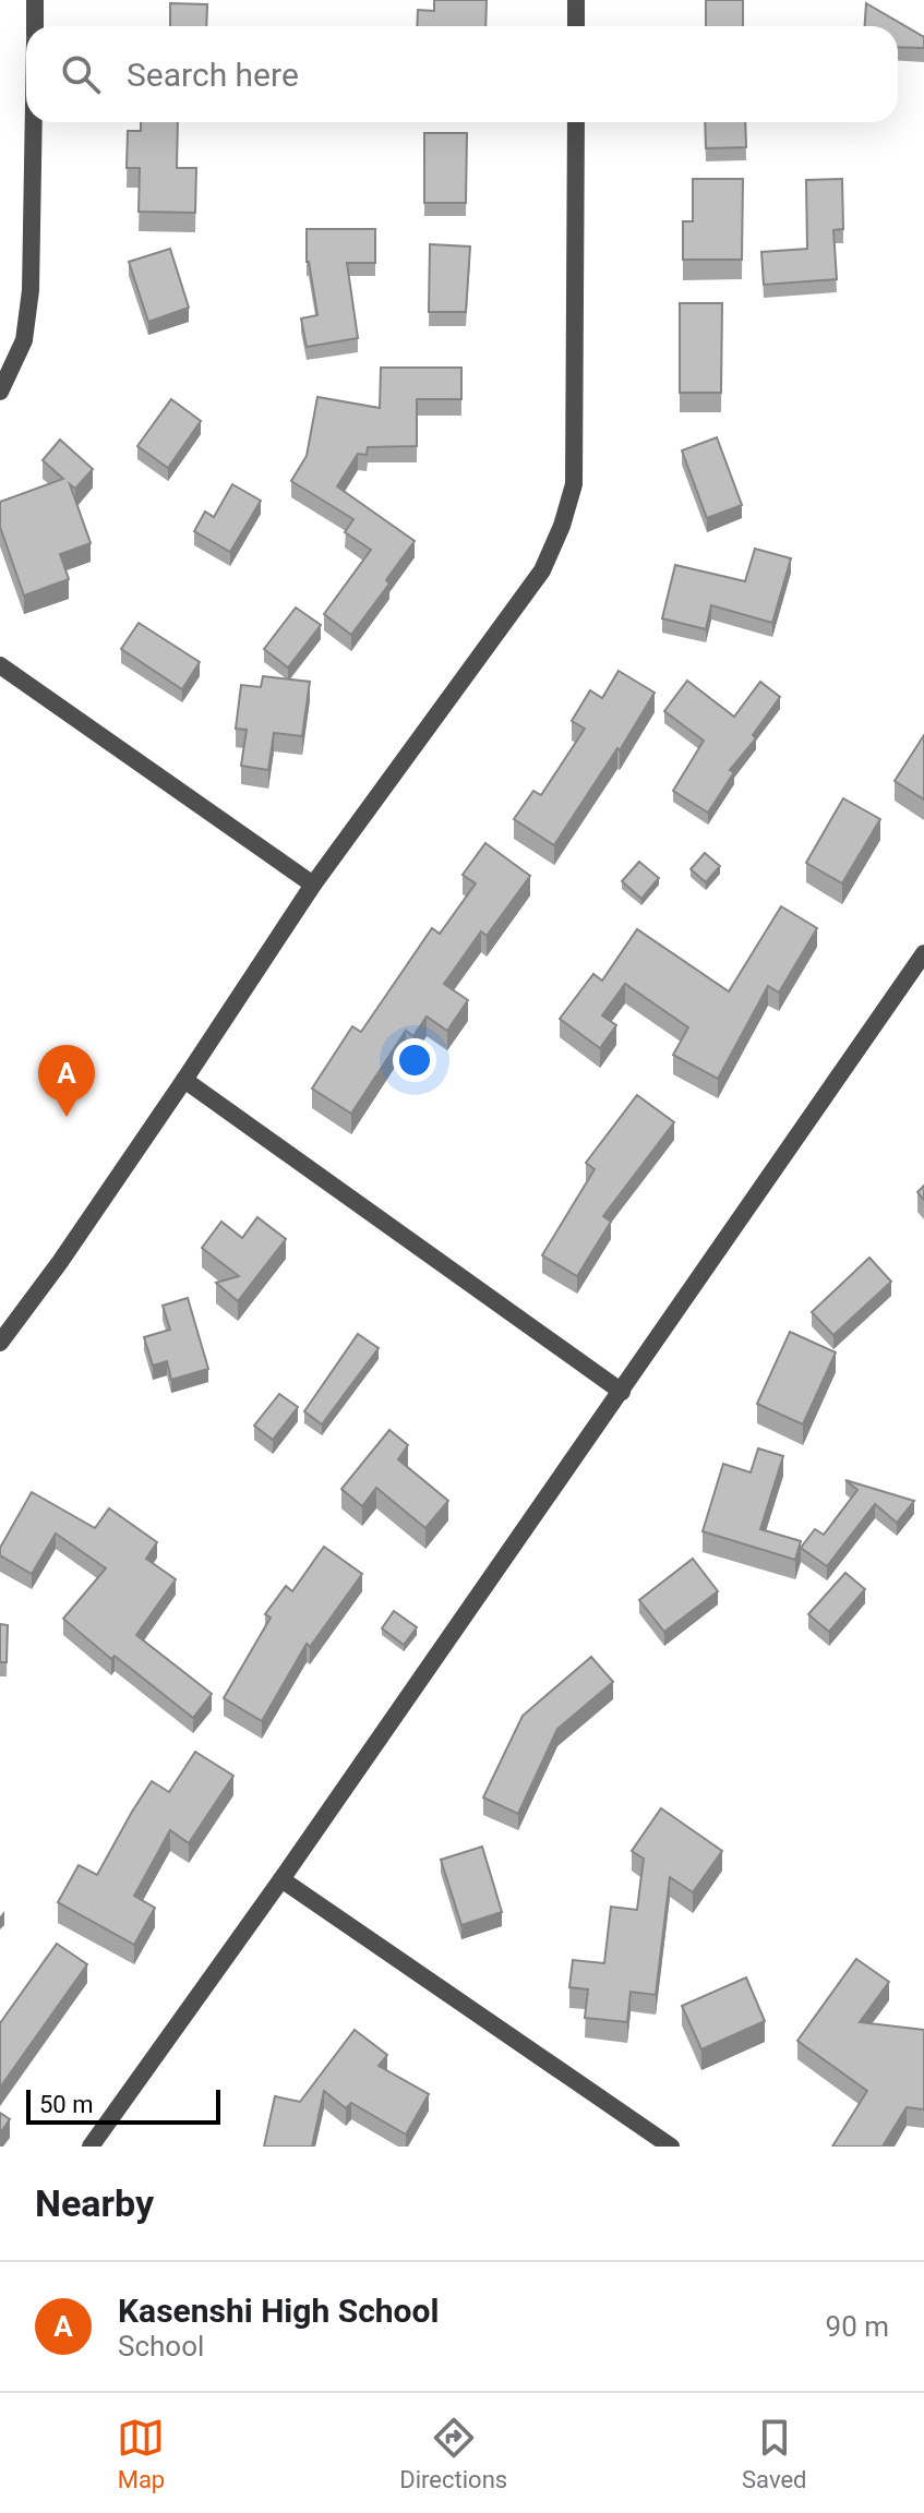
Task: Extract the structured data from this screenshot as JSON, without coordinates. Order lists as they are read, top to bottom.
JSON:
{
  "scale_bar": "50 m",
  "page": {
    "search": "Search here",
    "pins": "A",
    "scale": "50 m",
    "heading": "Nearby",
    "list": [
      {
        "mark": "A",
        "name": "Kasenshi High School",
        "note": "School",
        "value": "90 m"
      }
    ],
    "nav": ["Map", "Directions", "Saved"]
  }
}
